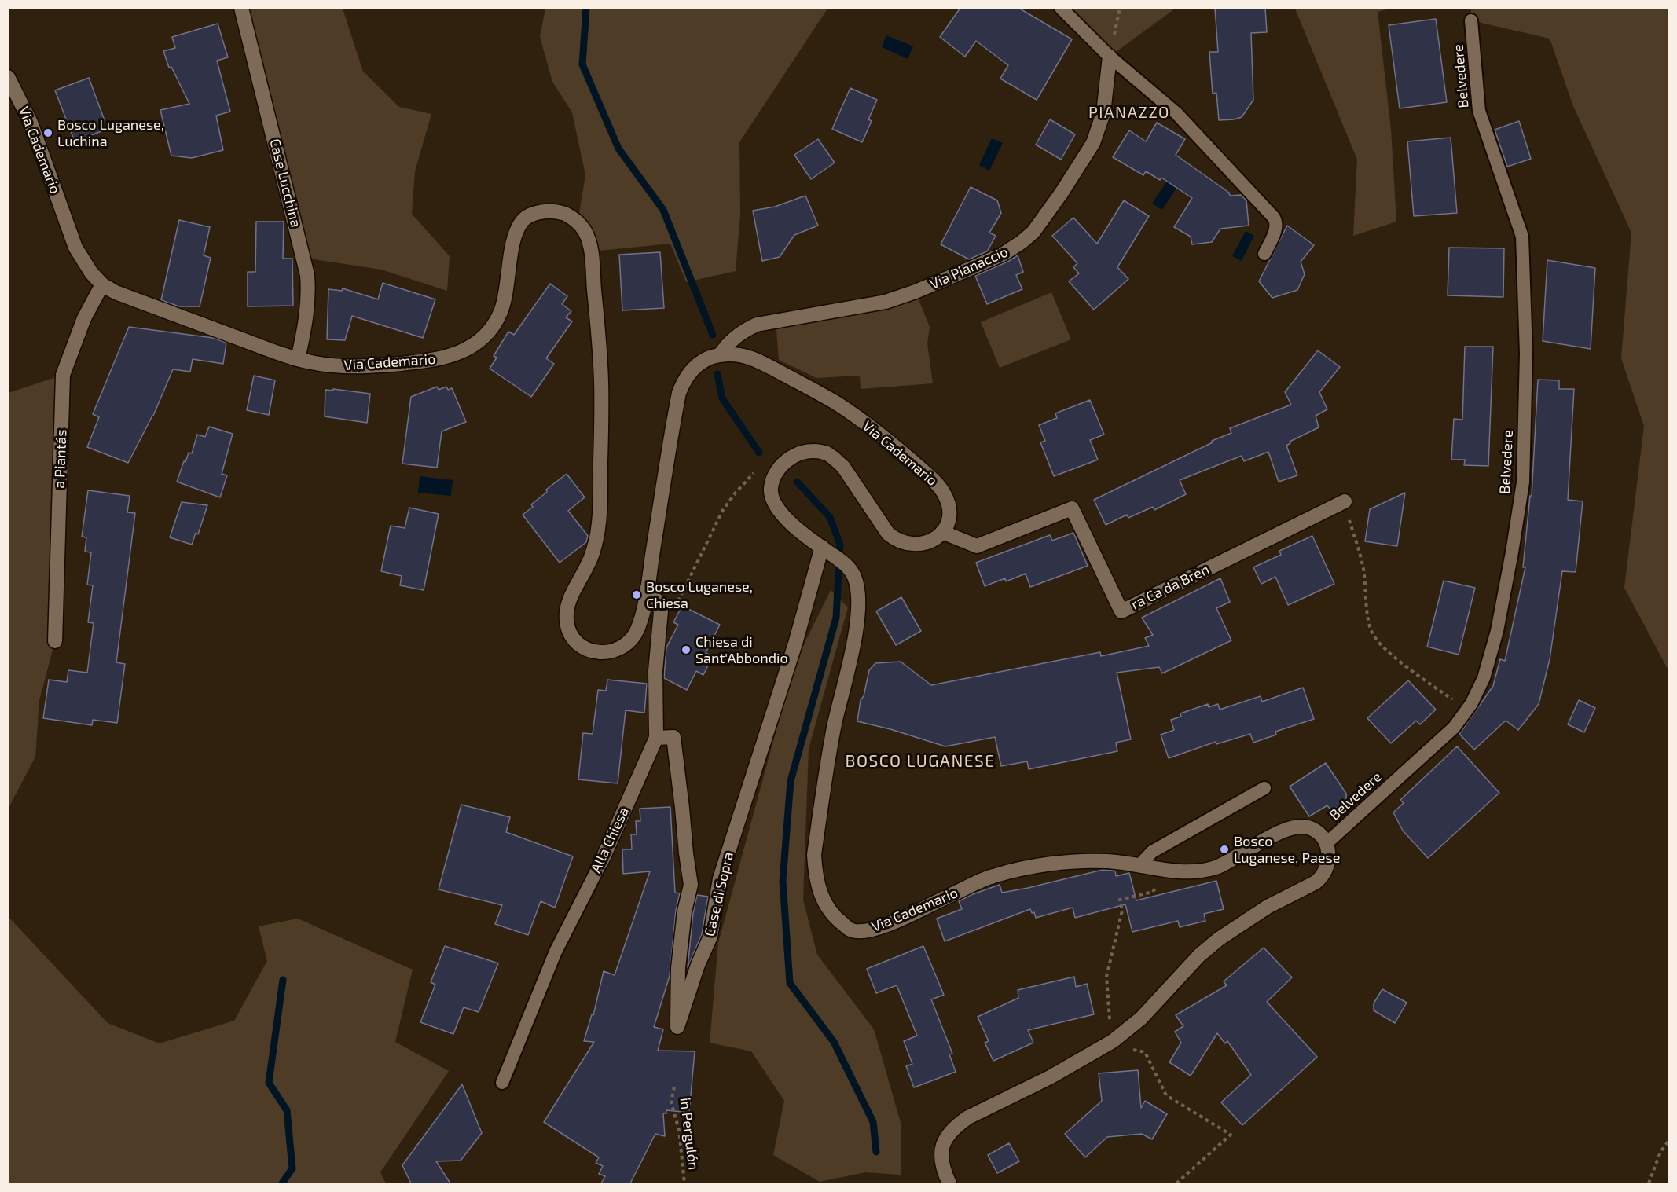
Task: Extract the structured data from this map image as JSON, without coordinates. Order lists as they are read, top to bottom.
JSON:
{
  "streets": {
    "street": [
      "Via Cademario",
      "Case Lucchina",
      "Via Pianaccio",
      "a Piantás",
      "ra Ca da Brèn",
      "Alla Chiesa",
      "Case di Sopra"
    ],
    "lane": ["Belvedere"],
    "path": ["in Pergulón"]
  },
  "crossings": [
    ["Belvedere", "Via Cademario"],
    ["Via Cademario", "Case Lucchina"],
    ["Via Cademario", "Via Pianaccio"],
    ["Via Cademario", "a Piantás"],
    ["Via Cademario", "ra Ca da Brèn"],
    ["Via Cademario", "Alla Chiesa"],
    ["Via Cademario", "Case di Sopra"],
    ["Alla Chiesa", "Case di Sopra"]
  ],
  "districts": ["PIANAZZO", "BOSCO LUGANESE"],
  "places": [
    "Bosco Luganese, Luchina",
    "Bosco Luganese, Chiesa",
    "Chiesa di Sant'Abbondio",
    "Bosco Luganese, Paese"
  ]
}
